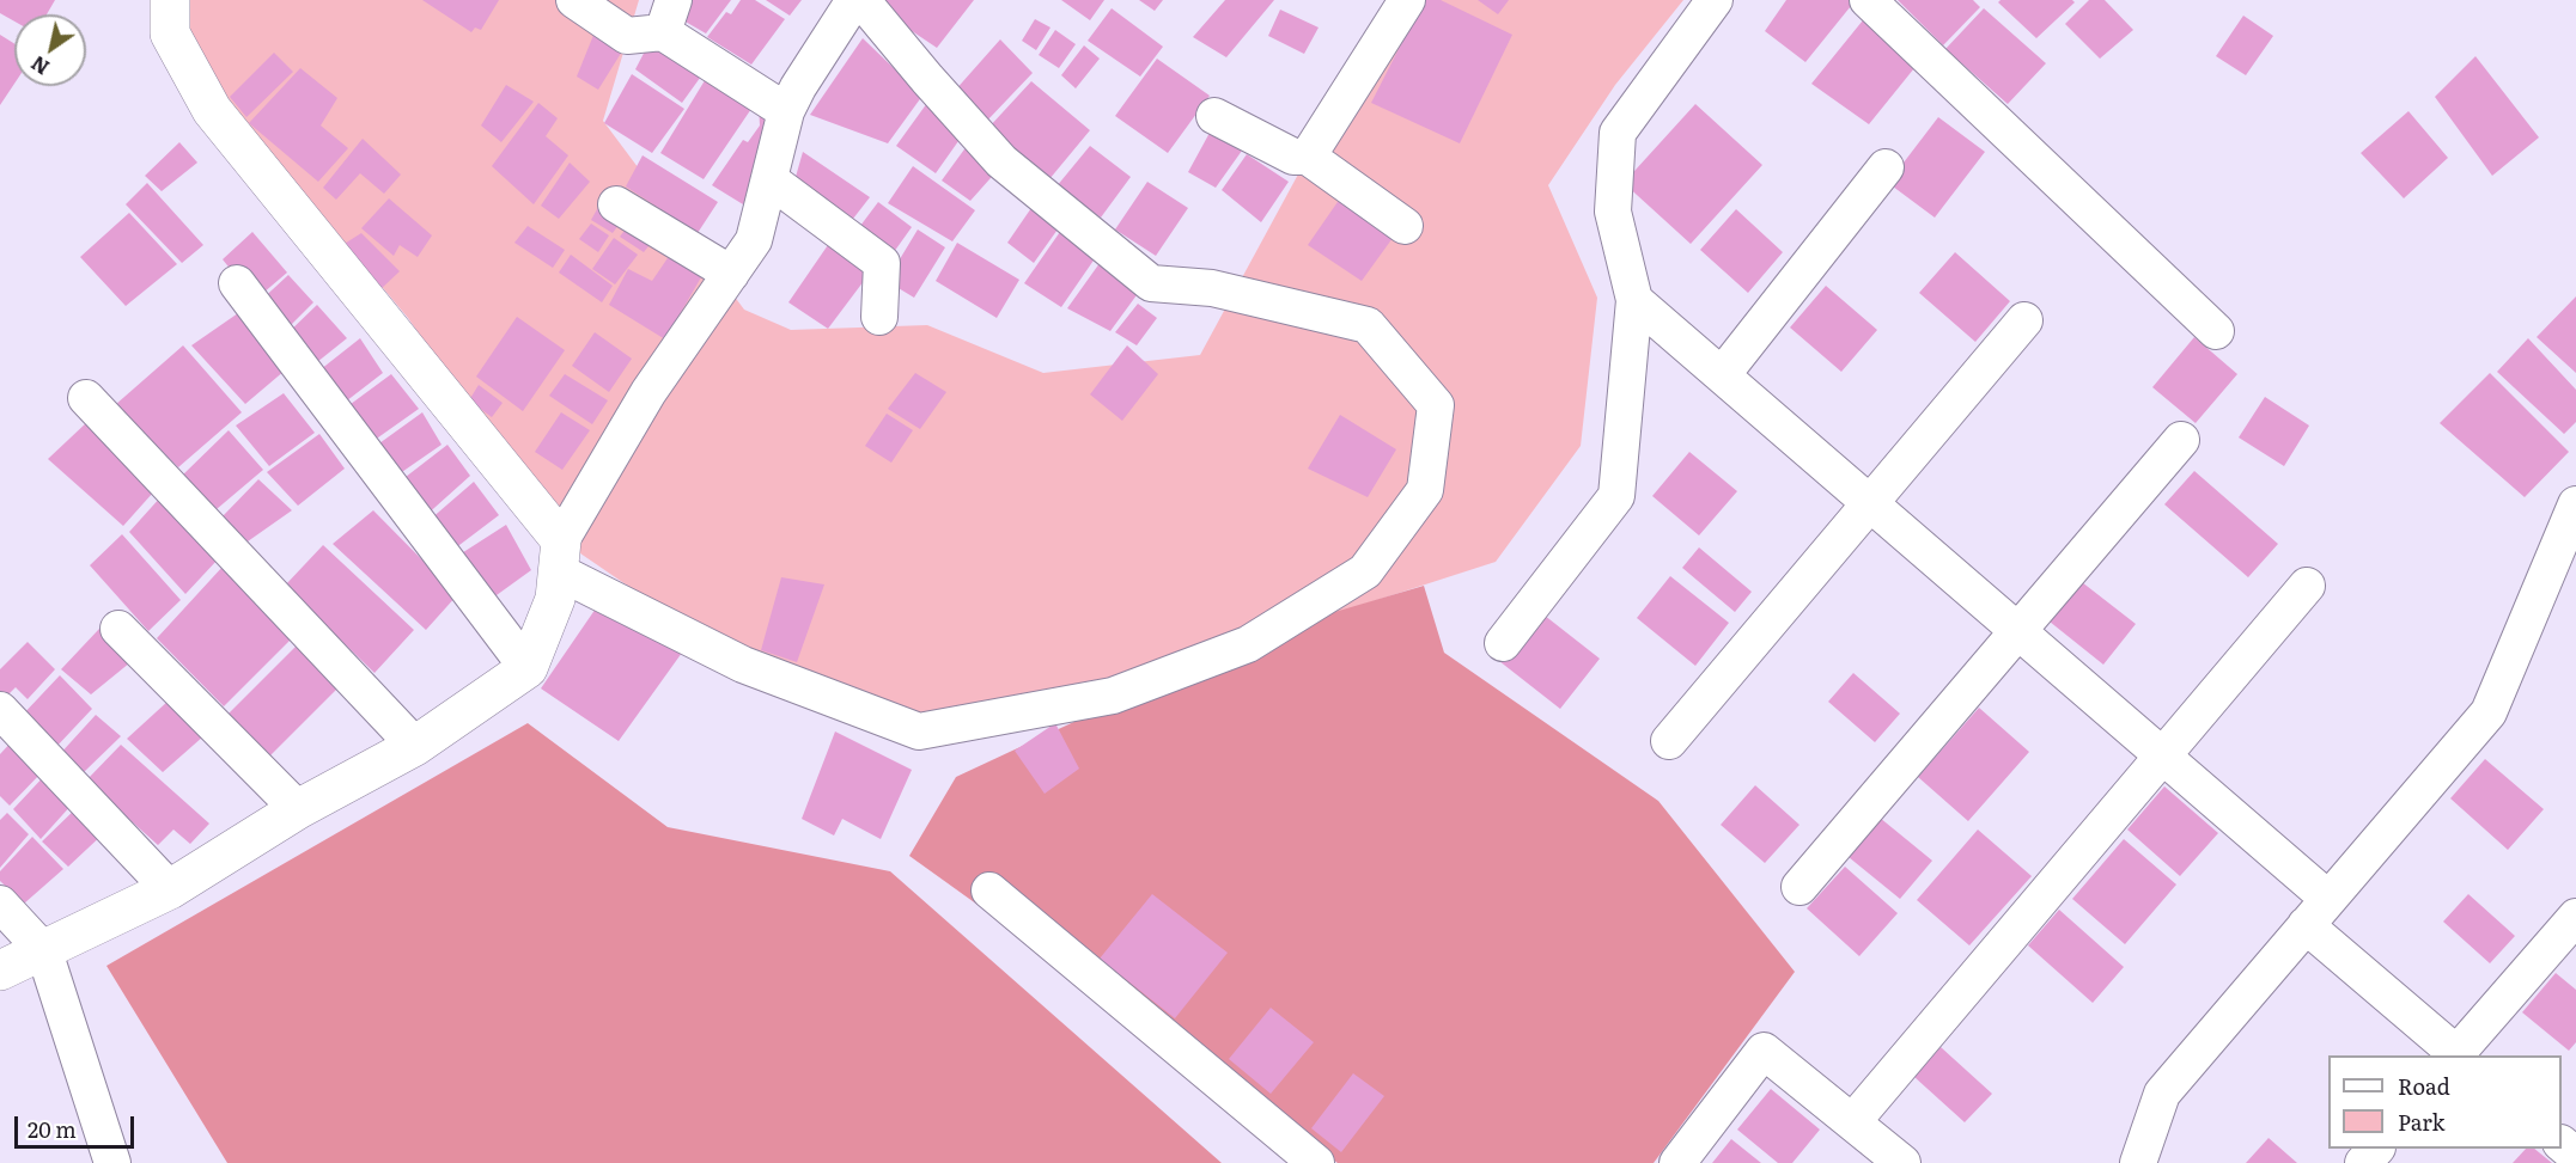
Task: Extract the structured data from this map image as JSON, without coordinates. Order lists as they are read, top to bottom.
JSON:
{
  "legend": ["Road", "Park"],
  "scale_bar": "20 m",
  "north": "bottom left"
}
